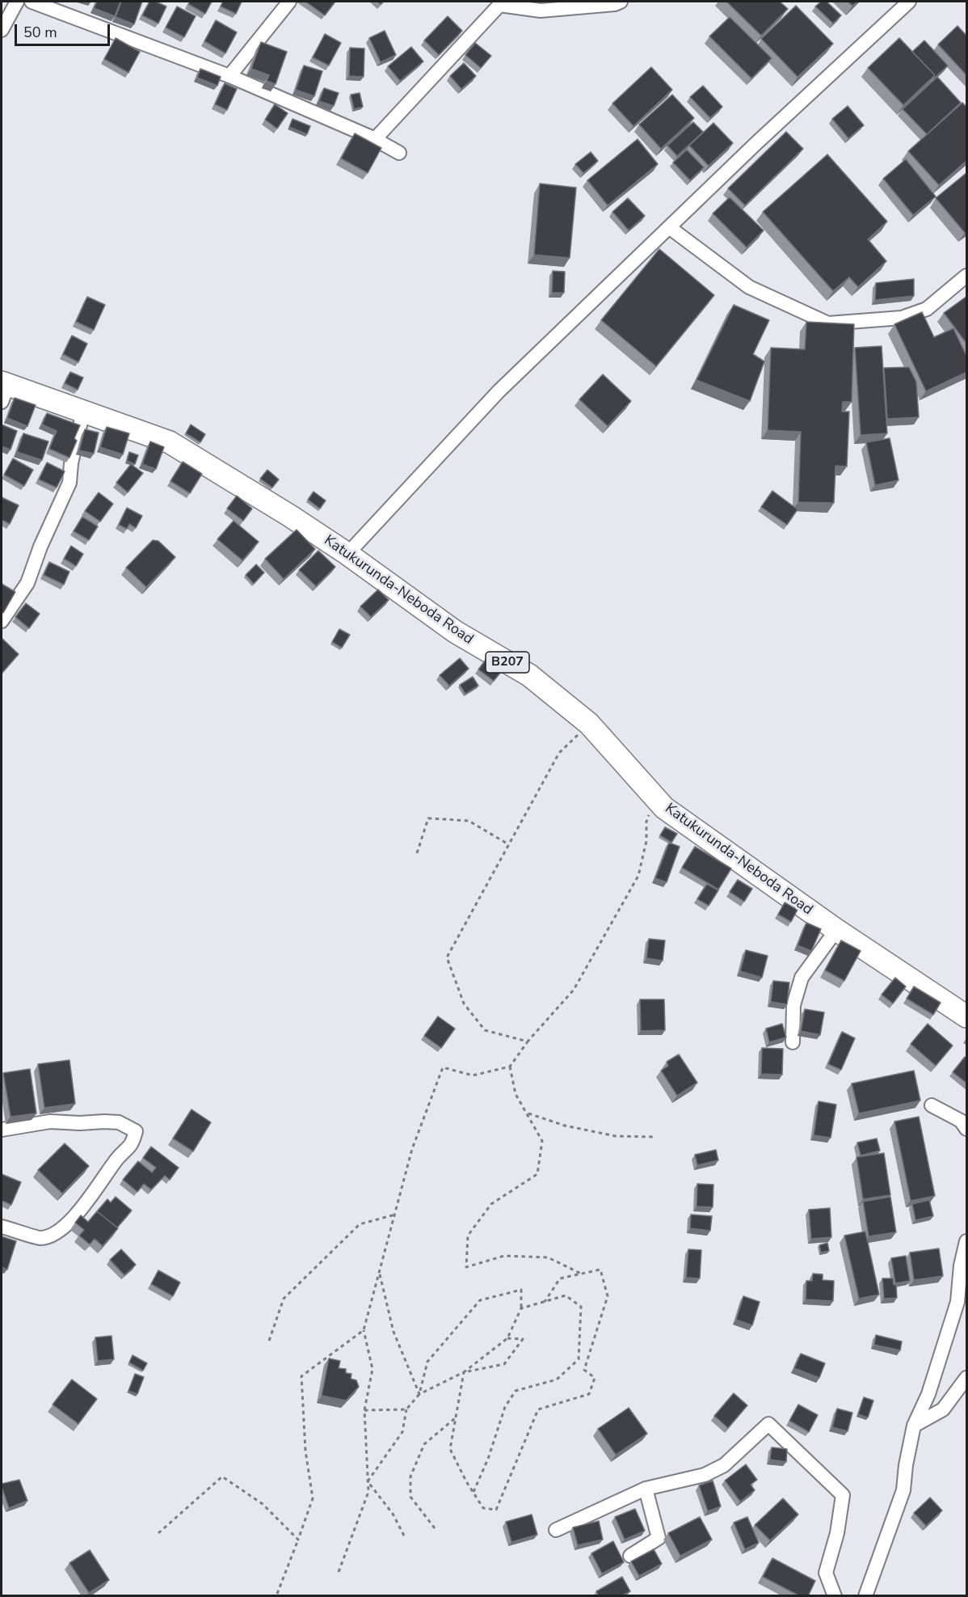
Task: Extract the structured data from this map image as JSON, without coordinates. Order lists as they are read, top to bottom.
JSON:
{
  "streets": {
    "main road": ["Katukurunda-Neboda Road", "B207"]
  },
  "scale_bar": "50 m"
}
